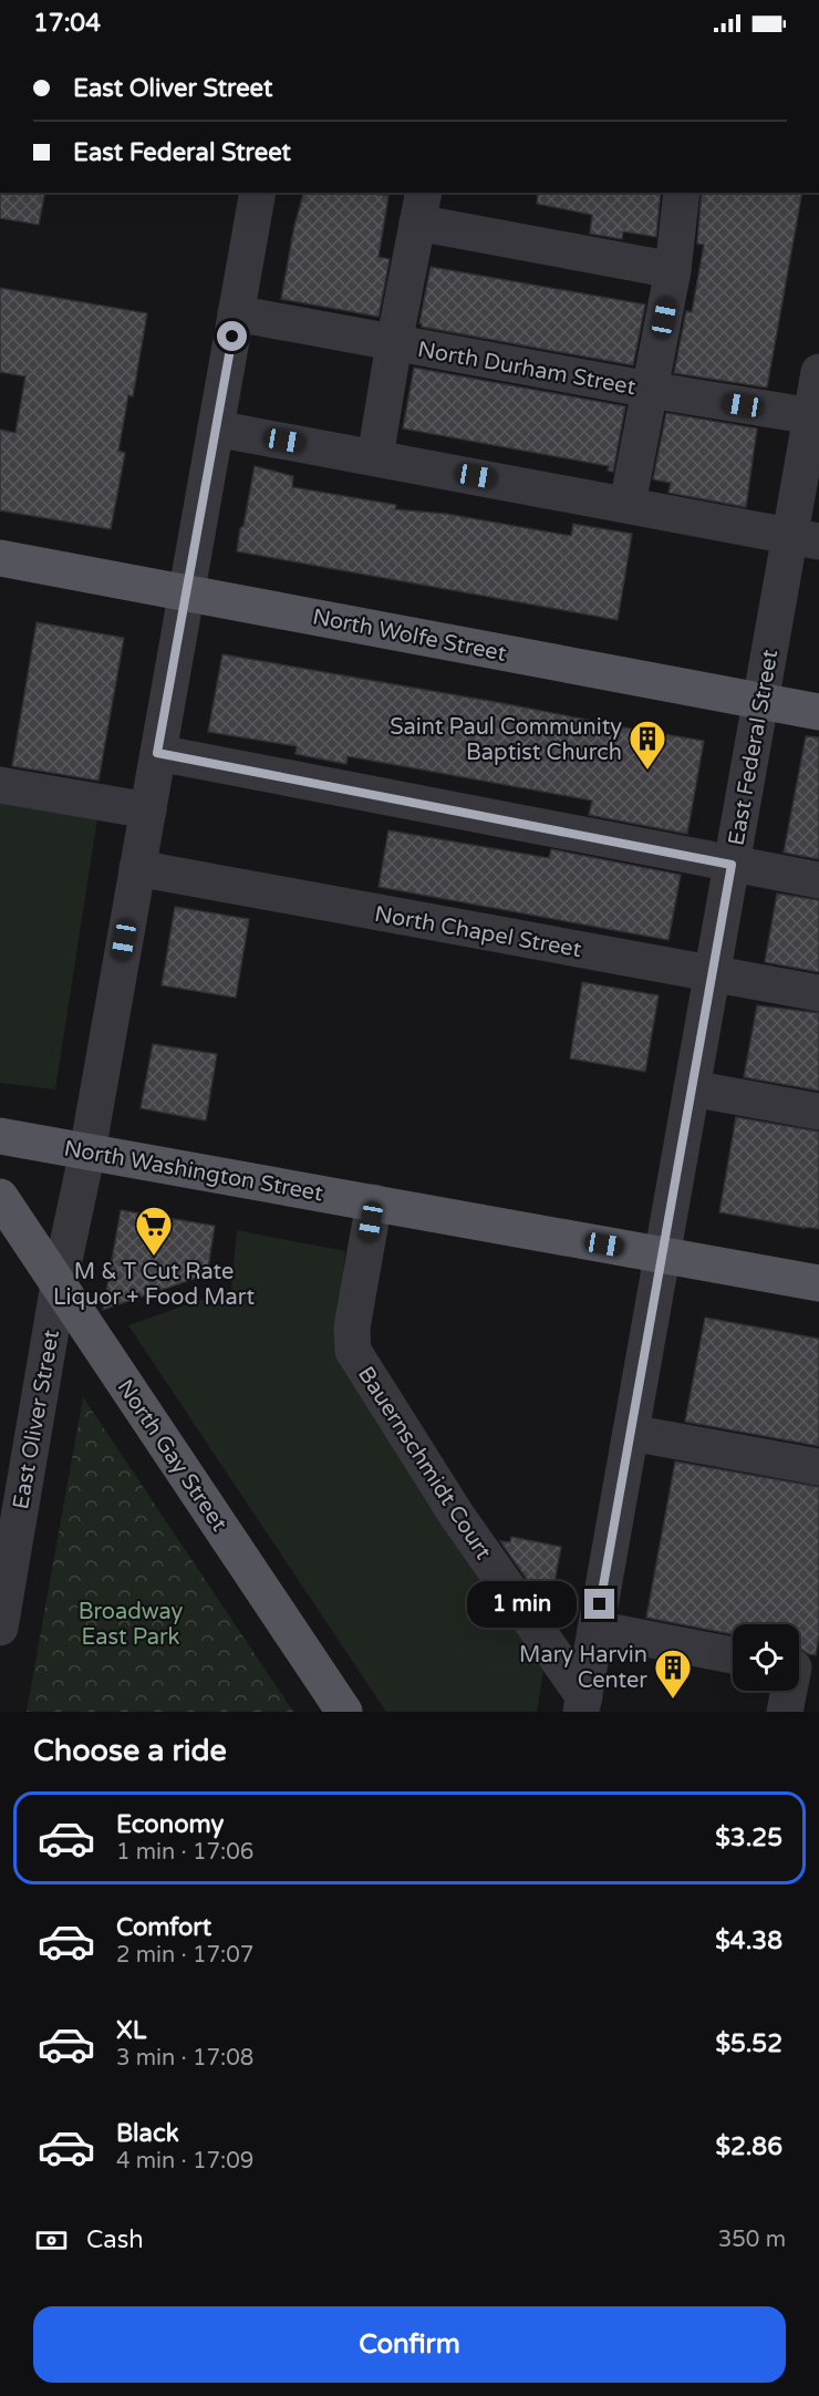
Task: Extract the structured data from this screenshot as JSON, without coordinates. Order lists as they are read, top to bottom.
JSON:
{
  "streets": {
    "main road": ["North Wolfe Street", "North Washington Street", "North Gay Street"],
    "street": [
      "North Durham Street",
      "East Federal Street",
      "North Chapel Street",
      "East Oliver Street",
      "Bauernschmidt Court"
    ]
  },
  "crossings": [
    ["North Durham Street", "East Federal Street"],
    ["North Durham Street", "East Oliver Street"],
    ["North Wolfe Street", "East Federal Street"],
    ["North Wolfe Street", "East Oliver Street"],
    ["East Federal Street", "North Chapel Street"],
    ["East Federal Street", "North Washington Street"],
    ["East Federal Street", "Bauernschmidt Court"],
    ["North Chapel Street", "East Oliver Street"],
    ["North Washington Street", "East Oliver Street"],
    ["North Washington Street", "Bauernschmidt Court"],
    ["East Oliver Street", "North Gay Street"]
  ],
  "parks": ["Broadway East Park"],
  "places": {
    "building": ["Saint Paul Community Baptist Church", "Mary Harvin Center"],
    "supermarket": ["M & T Cut Rate Liquor + Food Mart"]
  },
  "page": {
    "status": "17:04",
    "banner": ["East Oliver Street", "East Federal Street"],
    "bubble": "1 min",
    "heading": "Choose a ride",
    "list": [
      {
        "name": "Economy",
        "note": "1 min · 17:06",
        "value": "$3.25"
      },
      {
        "name": "Comfort",
        "note": "2 min · 17:07",
        "value": "$4.38"
      },
      {
        "name": "XL",
        "note": "3 min · 17:08",
        "value": "$5.52"
      },
      {
        "name": "Black",
        "note": "4 min · 17:09",
        "value": "$2.86"
      }
    ],
    "pay": ["Cash", "350 m"],
    "buttons": "Confirm"
  }
}
